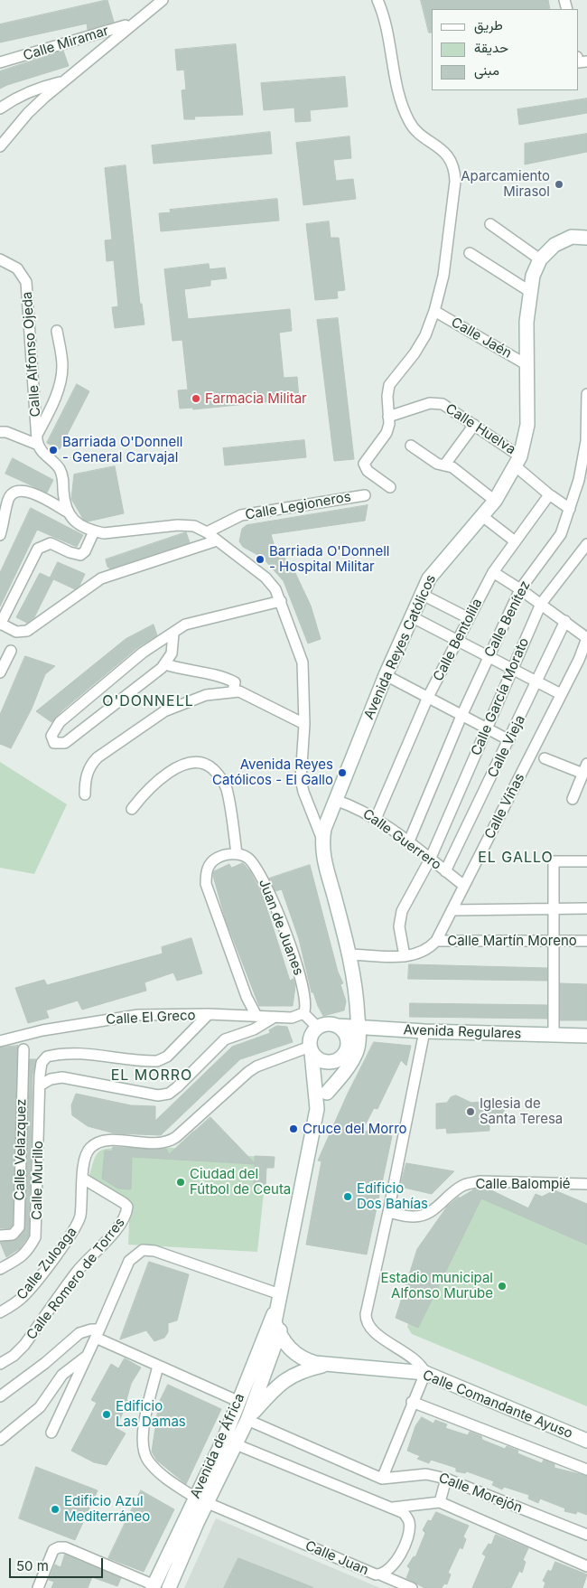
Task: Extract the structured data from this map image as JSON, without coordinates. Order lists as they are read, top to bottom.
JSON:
{
  "streets": {
    "main road": [
      "Avenida Reyes Católicos",
      "Avenida Regulares",
      "Calle Comandante Ayuso",
      "Avenida de África"
    ],
    "street": [
      "Calle Miramar",
      "Calle Jaén",
      "Calle Alfonso Ojeda",
      "Calle Huelva",
      "Calle Legioneros",
      "Calle Benítez",
      "Calle Bentolila",
      "Calle García Morato",
      "Calle Vieja",
      "Calle Viñas",
      "Calle Guerrero",
      "Juan de Juanes",
      "Calle Martín Moreno",
      "Calle El Greco",
      "Calle Velazquez",
      "Calle Murillo",
      "Calle Balompié",
      "Calle Zuloaga",
      "Calle Romero de Torres",
      "Calle Morejón",
      "Calle Juan"
    ]
  },
  "crossings": [
    ["Calle Jaén", "Avenida Reyes Católicos"],
    ["Calle Huelva", "Calle Bentolila"],
    ["Calle Huelva", "Avenida Reyes Católicos"],
    ["Calle Benítez", "Calle Guerrero"],
    ["Calle Bentolila", "Calle Guerrero"],
    ["Avenida Reyes Católicos", "Calle Guerrero"],
    ["Avenida Reyes Católicos", "Avenida Regulares"],
    ["Calle García Morato", "Calle Guerrero"],
    ["Calle Vieja", "Calle Guerrero"],
    ["Calle Viñas", "Calle Guerrero"],
    ["Calle Viñas", "Calle Martín Moreno"],
    ["Juan de Juanes", "Calle El Greco"],
    ["Calle El Greco", "Calle Murillo"],
    ["Avenida Regulares", "Calle Zuloaga"],
    ["Avenida Regulares", "Avenida de África"],
    ["Calle Zuloaga", "Calle Romero de Torres"],
    ["Calle Zuloaga", "Avenida de África"],
    ["Calle Comandante Ayuso", "Avenida de África"],
    ["Avenida de África", "Calle Juan"]
  ],
  "districts": ["O'DONNELL", "EL GALLO", "EL MORRO"],
  "places": [
    "Aparcamiento Mirasol",
    "Farmacia Militar",
    "Barriada O'Donnell - General Carvajal",
    "Barriada O'Donnell - Hospital Militar",
    "Avenida Reyes Católicos - El Gallo",
    "Iglesia de Santa Teresa",
    "Cruce del Morro",
    "Ciudad del Fútbol de Ceuta",
    "Edificio Dos Bahías",
    "Estadio municipal Alfonso Murube",
    "Edificio Las Damas",
    "Edificio Azul Mediterráneo"
  ],
  "legend": ["طريق", "حديقة", "مبنى"],
  "scale_bar": "50 m"
}
